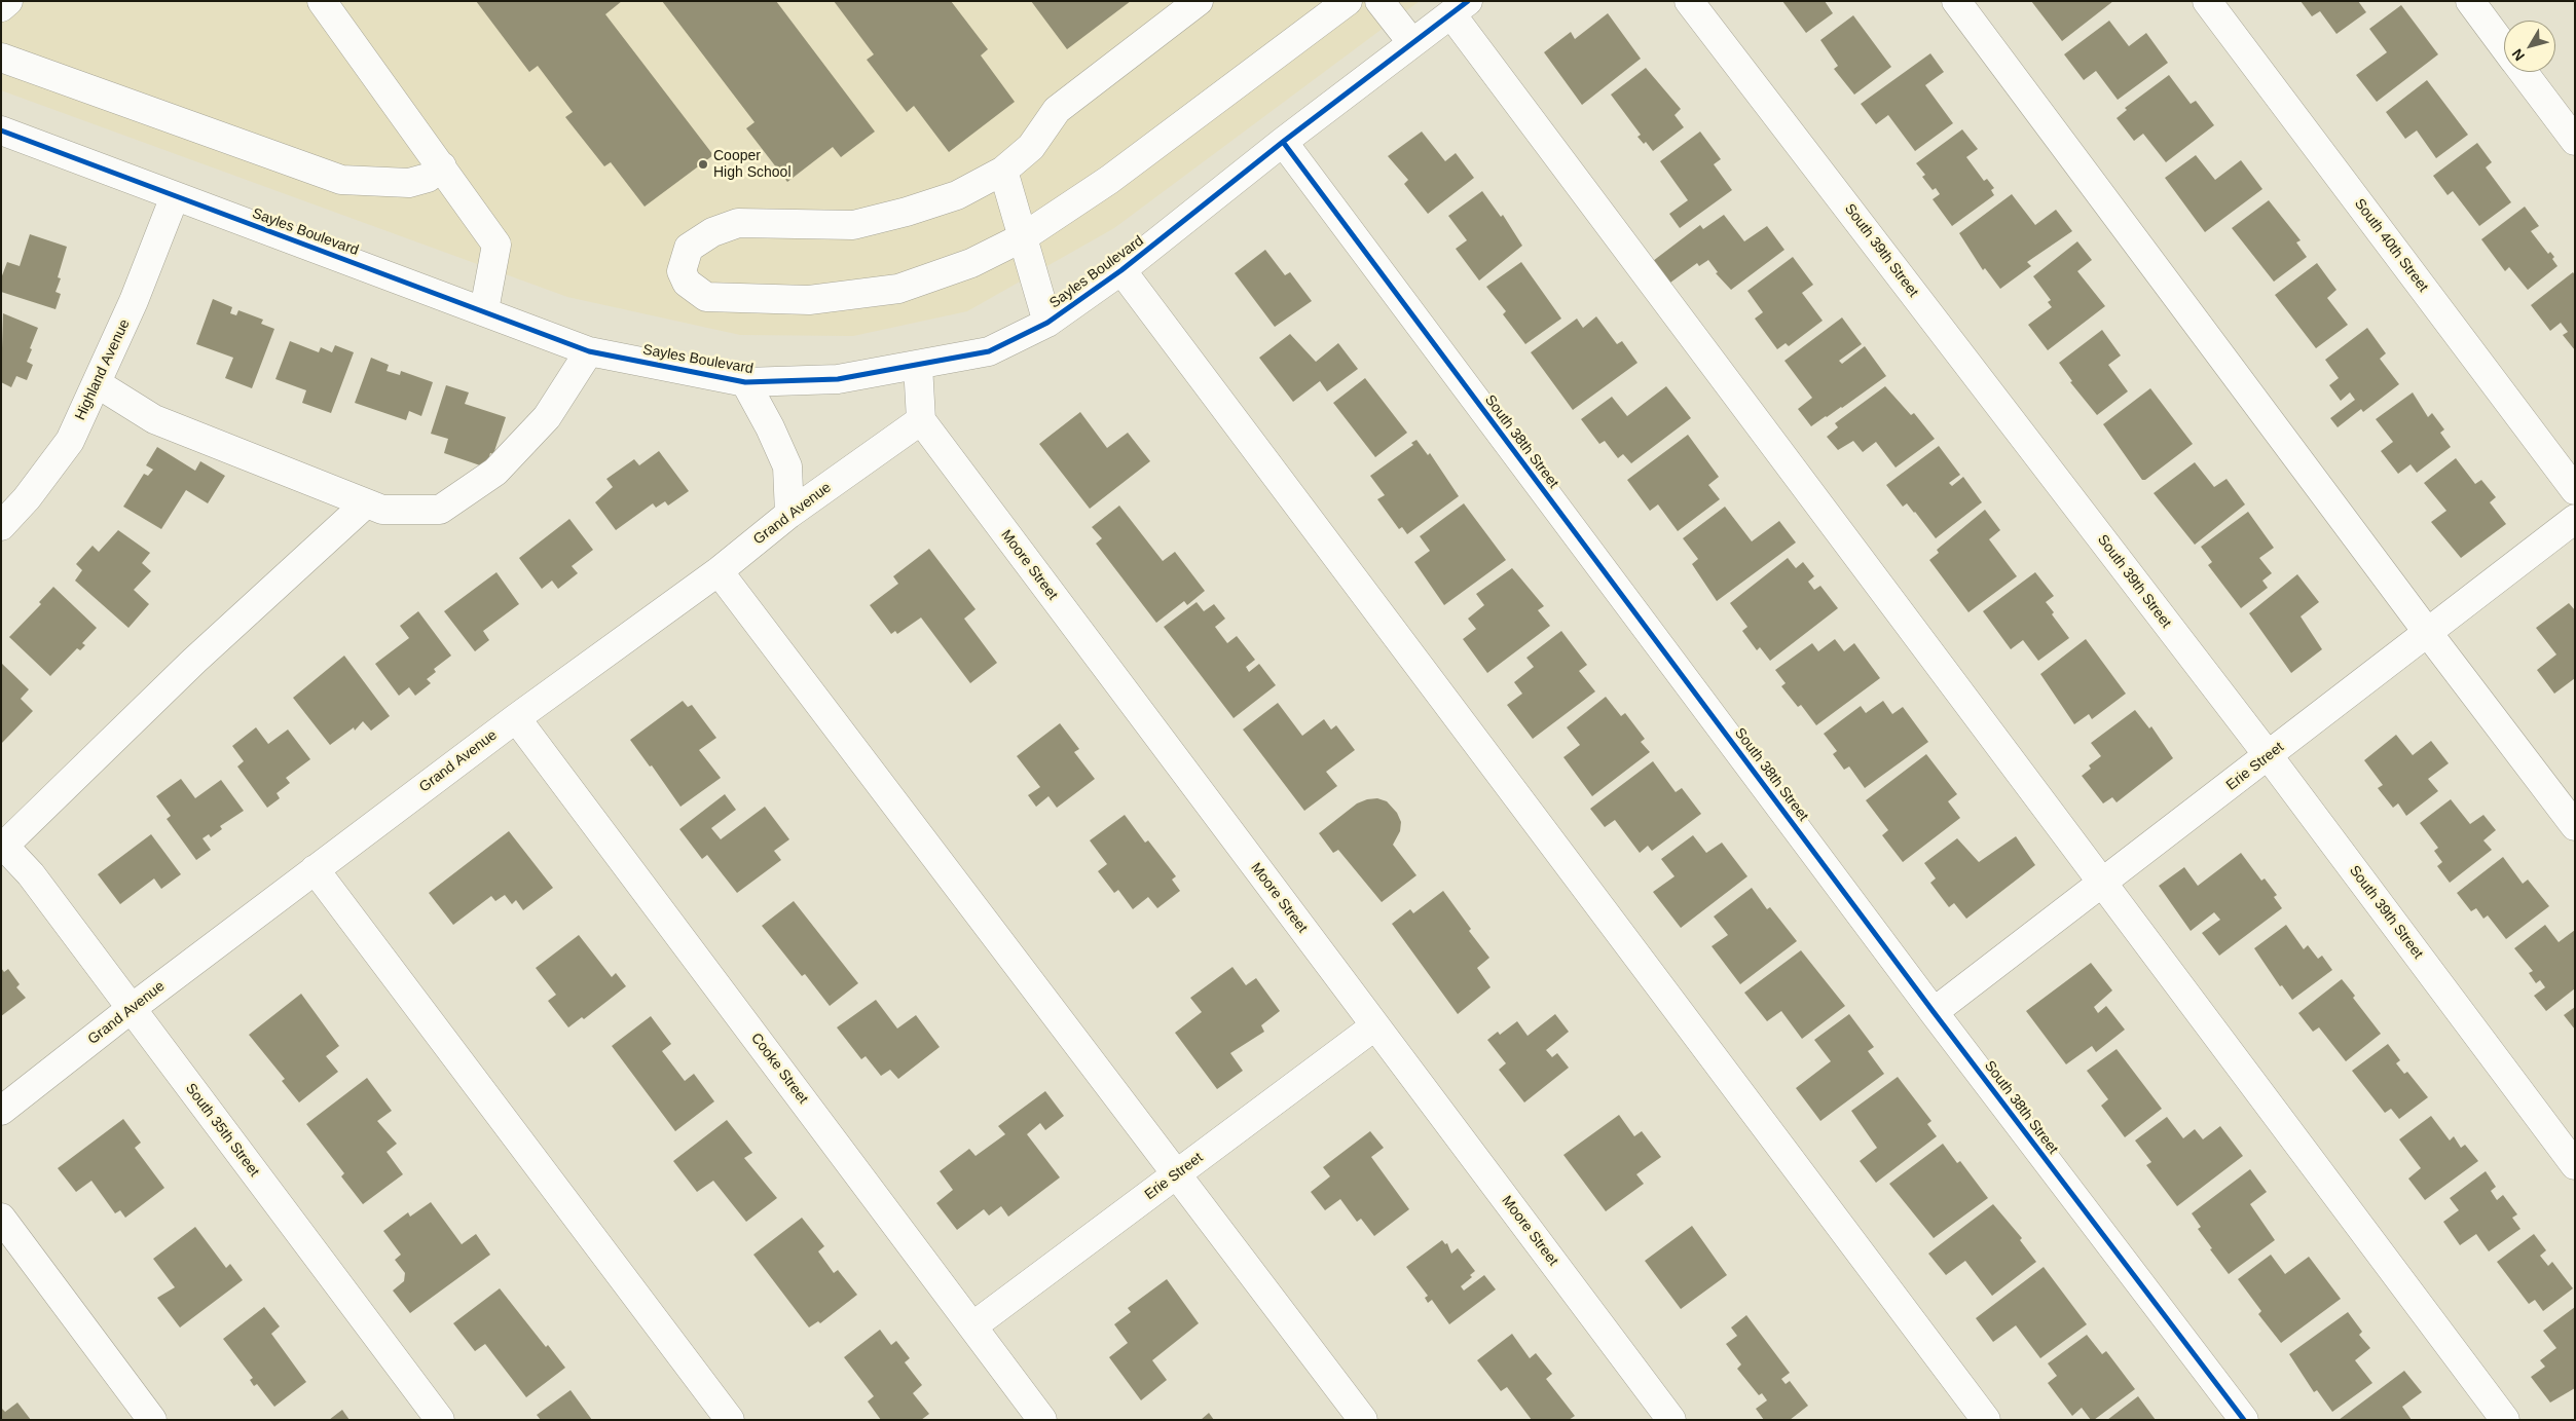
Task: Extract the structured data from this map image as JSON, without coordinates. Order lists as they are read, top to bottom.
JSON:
{
  "streets": {
    "street": [
      "Sayles Boulevard",
      "South 40th Street",
      "South 39th Street",
      "Highland Avenue",
      "South 38th Street",
      "Grand Avenue",
      "Moore Street",
      "Erie Street",
      "Cooke Street",
      "South 35th Street"
    ]
  },
  "crossings": [
    ["Sayles Boulevard", "Highland Avenue"],
    ["Sayles Boulevard", "South 38th Street"],
    ["South 39th Street", "Erie Street"],
    ["South 38th Street", "Erie Street"],
    ["Grand Avenue", "Moore Street"],
    ["Grand Avenue", "Cooke Street"],
    ["Grand Avenue", "South 35th Street"],
    ["Moore Street", "Erie Street"],
    ["Erie Street", "Cooke Street"]
  ],
  "places": ["Cooper High School"],
  "north": "bottom left"
}
